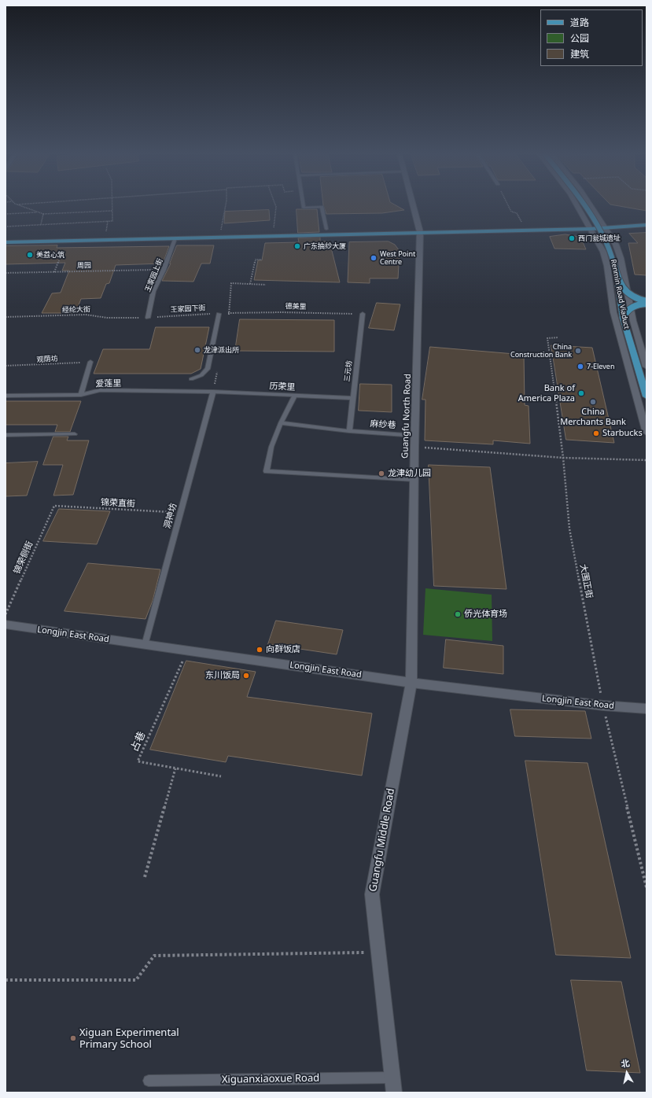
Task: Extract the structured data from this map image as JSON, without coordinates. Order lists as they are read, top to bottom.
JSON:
{
  "streets": {
    "main road": [
      "Renmin Road Viaduct",
      "Guangfu North Road",
      "Longjin East Road",
      "Guangfu Middle Road"
    ],
    "lane": [
      "王家园上街",
      "三元坊",
      "爱莲里",
      "历荣里",
      "麻纱巷",
      "洞神坊",
      "Xiguanxiaoxue Road"
    ],
    "path": [
      "周园",
      "德美里",
      "王家园下街",
      "经纶大街",
      "观荫坊",
      "锦荣直街",
      "锦荣侧街",
      "大围正街",
      "占巷"
    ]
  },
  "crossings": [
    ["周园", "王家园上街"],
    ["王家园上街", "王家园下街"],
    ["王家园上街", "经纶大街"],
    ["德美里", "王家园下街"],
    ["德美里", "三元坊"],
    ["王家园下街", "经纶大街"],
    ["三元坊", "历荣里"],
    ["三元坊", "麻纱巷"],
    ["爱莲里", "历荣里"],
    ["爱莲里", "洞神坊"],
    ["历荣里", "洞神坊"],
    ["Guangfu North Road", "麻纱巷"],
    ["Guangfu North Road", "Longjin East Road"],
    ["Guangfu North Road", "Guangfu Middle Road"],
    ["锦荣直街", "洞神坊"],
    ["锦荣直街", "锦荣侧街"],
    ["洞神坊", "Longjin East Road"],
    ["大围正街", "Longjin East Road"],
    ["Longjin East Road", "占巷"],
    ["Longjin East Road", "Guangfu Middle Road"],
    ["Guangfu Middle Road", "Xiguanxiaoxue Road"]
  ],
  "places": [
    "西门瓮城遗址",
    "广东抽纱大厦",
    "美荔心筑",
    "West Point Centre",
    "龙津派出所",
    "China Construction Bank",
    "7-Eleven",
    "Bank of America Plaza",
    "China Merchants Bank",
    "Starbucks",
    "龙津幼儿园",
    "侨光体育场",
    "向群饭店",
    "东川饭局",
    "Xiguan Experimental Primary School"
  ],
  "legend": ["道路", "公园", "建筑"],
  "north": "top"
}
